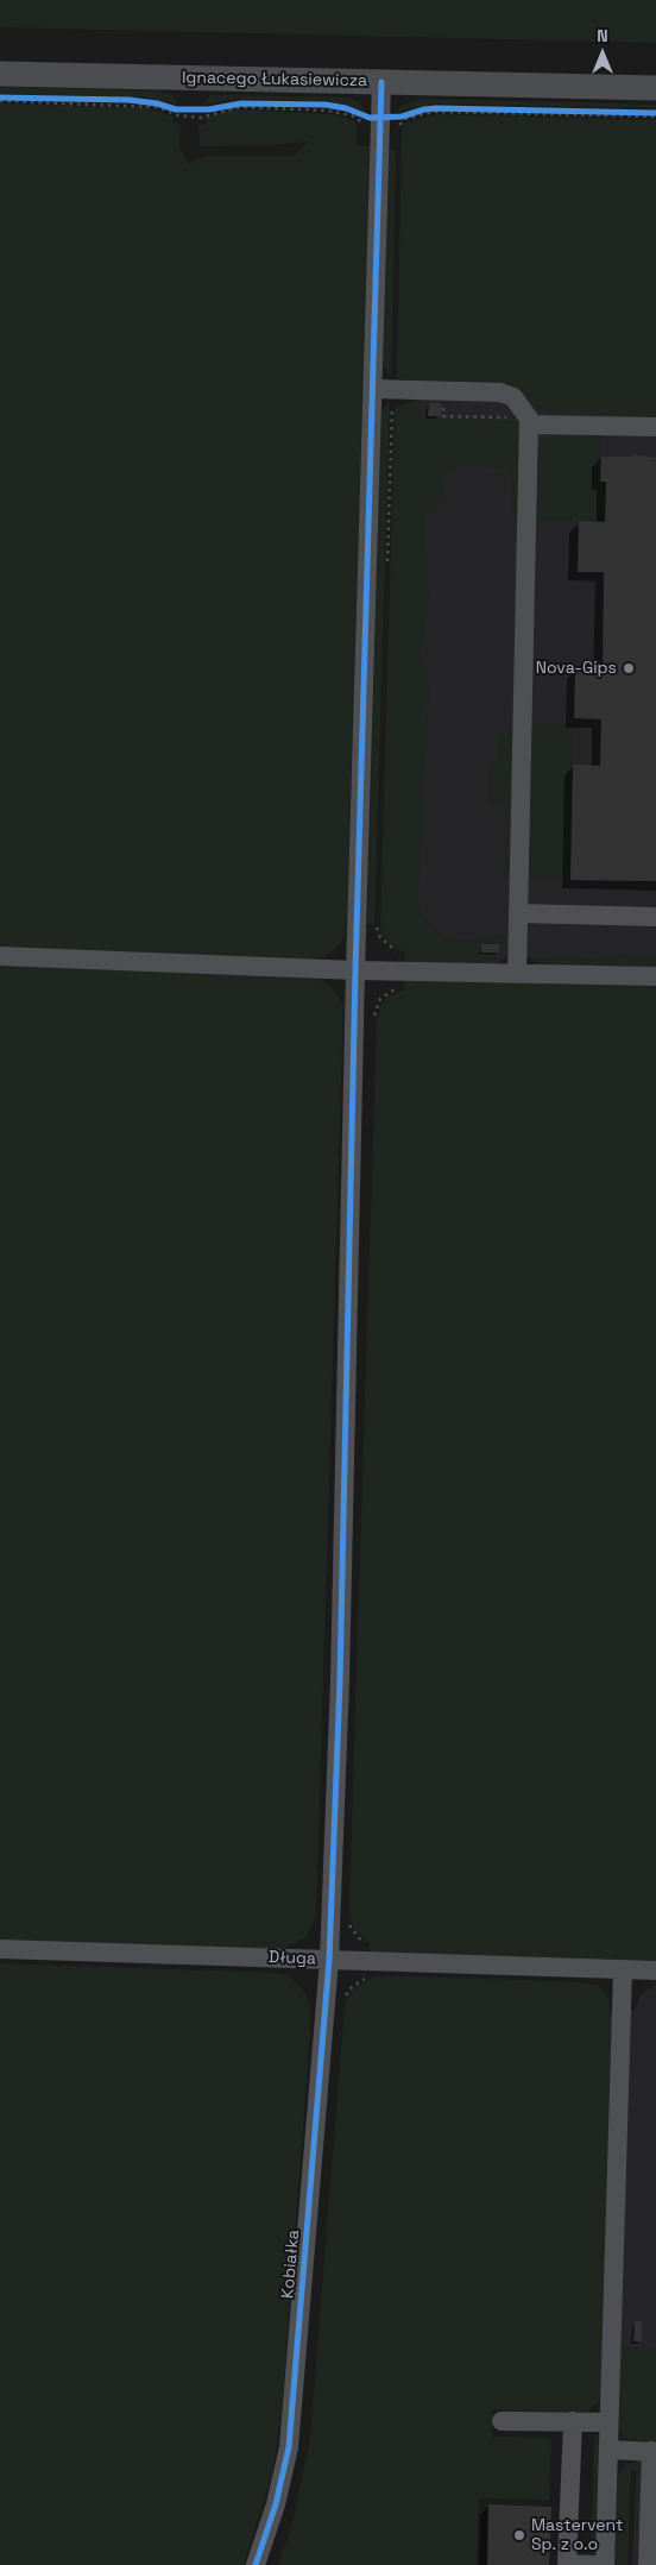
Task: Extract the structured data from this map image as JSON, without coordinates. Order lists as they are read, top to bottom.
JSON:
{
  "streets": {
    "main road": ["Ignacego Łukasiewicza"],
    "street": ["Długa", "Kobiałka"]
  },
  "crossings": [
    ["Ignacego Łukasiewicza", "Kobiałka"],
    ["Długa", "Kobiałka"]
  ],
  "places": ["Nova-Gips", "Mastervent Sp. z o.o"],
  "north": "top"
}
